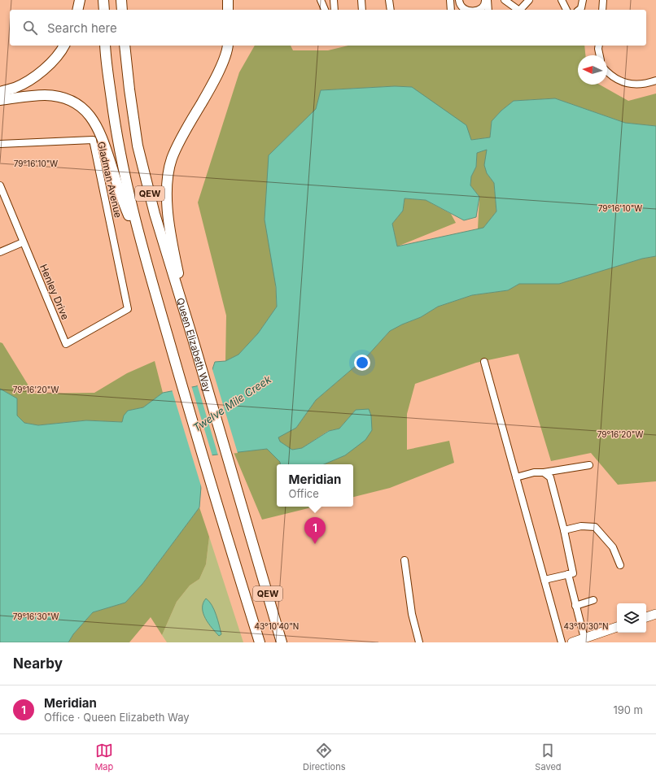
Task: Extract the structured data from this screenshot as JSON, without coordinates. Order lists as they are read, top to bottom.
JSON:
{
  "streets": {
    "highway": ["QEW", "Queen Elizabeth Way"],
    "street": ["Gladman Avenue", "Henley Drive"]
  },
  "crossings": [
    ["Gladman Avenue", "Henley Drive"]
  ],
  "water": ["Twelve Mile Creek"],
  "north": "left",
  "page": {
    "search": "Search here",
    "popup": ["Meridian", "Office"],
    "pins": "1",
    "heading": "Nearby",
    "list": [
      {
        "mark": "1",
        "name": "Meridian",
        "note": "Office · Queen Elizabeth Way",
        "value": "190 m"
      }
    ],
    "nav": ["Map", "Directions", "Saved"]
  },
  "coordinates": [
    "79°16'10\"W",
    "79°16'20\"W",
    "79°16'30\"W",
    "43°10'40\"N",
    "43°10'30\"N"
  ]
}
